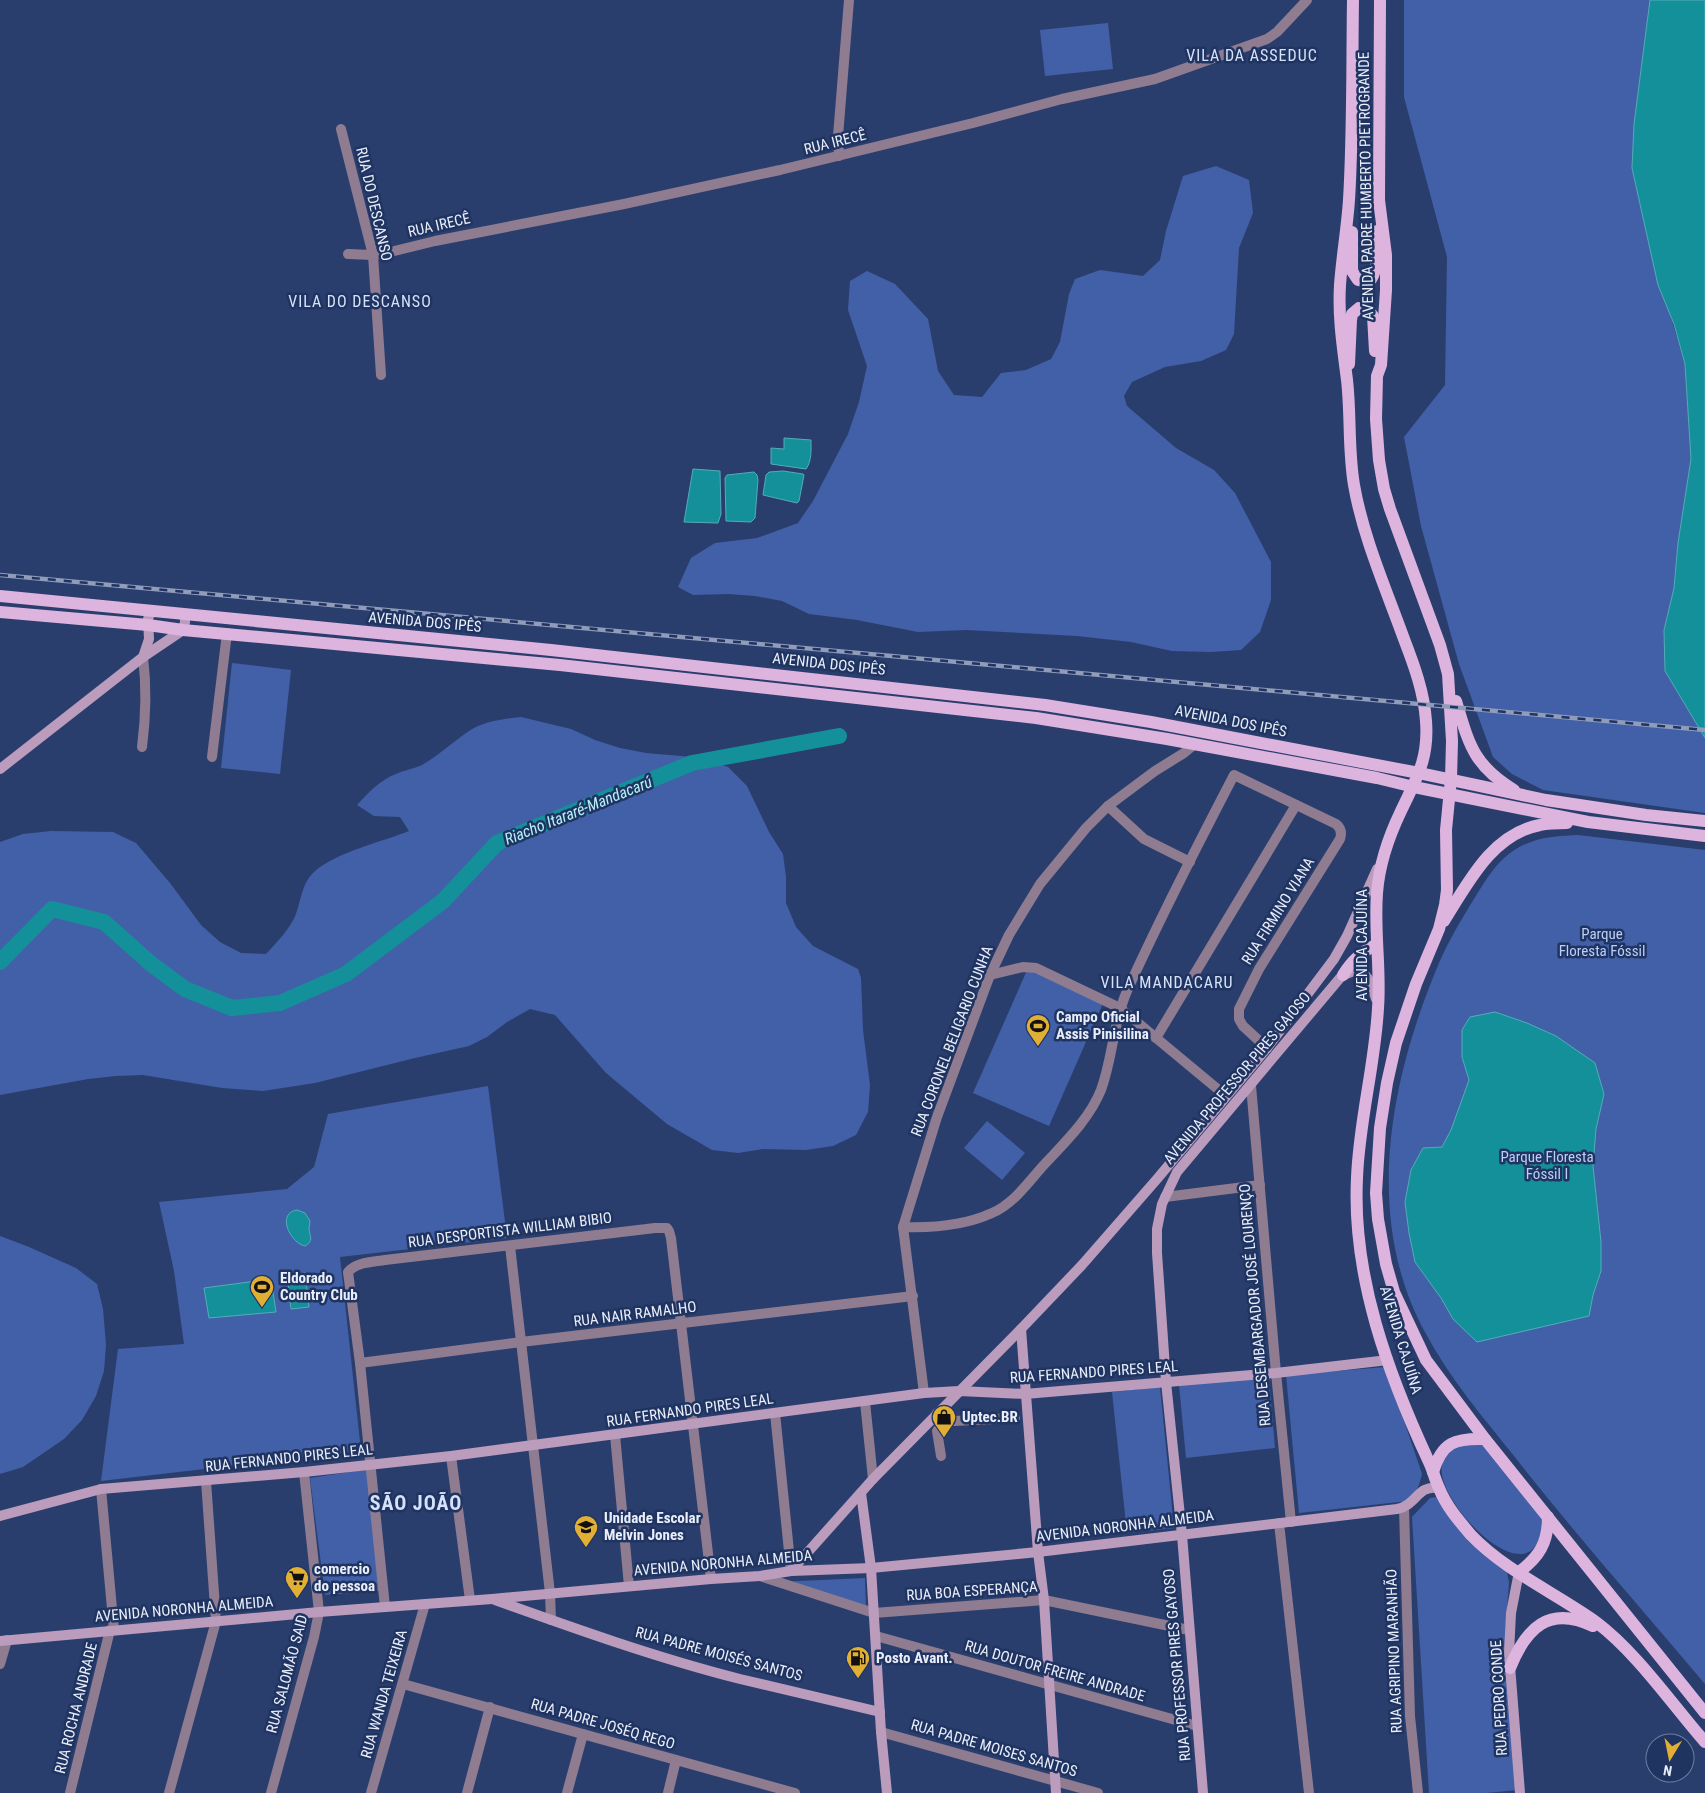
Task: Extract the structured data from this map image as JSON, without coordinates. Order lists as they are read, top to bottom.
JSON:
{
  "streets": {
    "main road": [
      "AVENIDA PADRE HUMBERTO PIETROGRANDE",
      "AVENIDA DOS IPÊS",
      "AVENIDA CAJUÍNA",
      "AVENIDA PROFESSOR PIRES GAIOSO",
      "RUA FERNANDO PIRES LEAL",
      "AVENIDA NORONHA ALMEIDA",
      "RUA PADRE MOISÉS SANTOS",
      "RUA PROFESSOR PIRES GAYOSO",
      "RUA PEDRO CONDE"
    ],
    "street": [
      "RUA IRECÊ",
      "RUA DO DESCANSO",
      "RUA FIRMINO VIANA",
      "RUA CORONEL BELIGARIO CUNHA",
      "RUA DESPORTISTA WILLIAM BIBIO",
      "RUA DESEMBARGADOR JOSÉ LOURENÇO",
      "RUA NAIR RAMALHO",
      "RUA BOA ESPERANÇA",
      "RUA AGRIPINO MARANHÃO",
      "RUA DOUTOR FREIRE ANDRADE",
      "RUA SALOMÃO SAID",
      "RUA WANDA TEIXEIRA",
      "RUA ROCHA ANDRADE",
      "RUA PADRE JOSÉQ REGO",
      "RUA PADRE MOISES SANTOS"
    ]
  },
  "crossings": [
    ["RUA IRECÊ", "RUA DO DESCANSO"],
    ["AVENIDA PADRE HUMBERTO PIETROGRANDE", "AVENIDA DOS IPÊS"],
    ["AVENIDA PADRE HUMBERTO PIETROGRANDE", "AVENIDA CAJUÍNA"],
    ["AVENIDA DOS IPÊS", "AVENIDA CAJUÍNA"],
    ["AVENIDA DOS IPÊS", "RUA CORONEL BELIGARIO CUNHA"],
    ["AVENIDA CAJUÍNA", "RUA FERNANDO PIRES LEAL"],
    ["AVENIDA CAJUÍNA", "RUA PEDRO CONDE"],
    ["AVENIDA PROFESSOR PIRES GAIOSO", "RUA DESEMBARGADOR JOSÉ LOURENÇO"],
    ["AVENIDA PROFESSOR PIRES GAIOSO", "RUA FERNANDO PIRES LEAL"],
    ["AVENIDA PROFESSOR PIRES GAIOSO", "AVENIDA NORONHA ALMEIDA"],
    ["AVENIDA PROFESSOR PIRES GAIOSO", "RUA PROFESSOR PIRES GAYOSO"],
    ["RUA DESPORTISTA WILLIAM BIBIO", "RUA NAIR RAMALHO"],
    ["RUA DESEMBARGADOR JOSÉ LOURENÇO", "RUA FERNANDO PIRES LEAL"],
    ["RUA DESEMBARGADOR JOSÉ LOURENÇO", "AVENIDA NORONHA ALMEIDA"],
    ["RUA FERNANDO PIRES LEAL", "RUA SALOMÃO SAID"],
    ["RUA FERNANDO PIRES LEAL", "RUA ROCHA ANDRADE"],
    ["AVENIDA NORONHA ALMEIDA", "RUA BOA ESPERANÇA"],
    ["AVENIDA NORONHA ALMEIDA", "RUA AGRIPINO MARANHÃO"],
    ["AVENIDA NORONHA ALMEIDA", "RUA PADRE MOISÉS SANTOS"],
    ["AVENIDA NORONHA ALMEIDA", "RUA PROFESSOR PIRES GAYOSO"],
    ["AVENIDA NORONHA ALMEIDA", "RUA SALOMÃO SAID"],
    ["AVENIDA NORONHA ALMEIDA", "RUA WANDA TEIXEIRA"],
    ["AVENIDA NORONHA ALMEIDA", "RUA ROCHA ANDRADE"],
    ["RUA BOA ESPERANÇA", "RUA PROFESSOR PIRES GAYOSO"],
    ["RUA PROFESSOR PIRES GAYOSO", "RUA DOUTOR FREIRE ANDRADE"],
    ["RUA WANDA TEIXEIRA", "RUA PADRE JOSÉQ REGO"]
  ],
  "districts": [
    "VILA DA ASSEDUC",
    "VILA DO DESCANSO",
    "VILA MANDACARU",
    "SÃO JOÃO"
  ],
  "water": ["Riacho Itararé-Mandacarú"],
  "parks": ["Parque Floresta Fóssil", "Parque Floresta Fóssil I"],
  "places": {
    "sports": ["Campo Oficial Assis Pinisilina", "Eldorado Country Club"],
    "shop": ["Uptec.BR"],
    "school or university": ["Unidade Escolar Melvin Jones"],
    "supermarket": ["comercio do pessoa"],
    "fuel station": ["Posto Avant."]
  },
  "north": "bottom"
}
